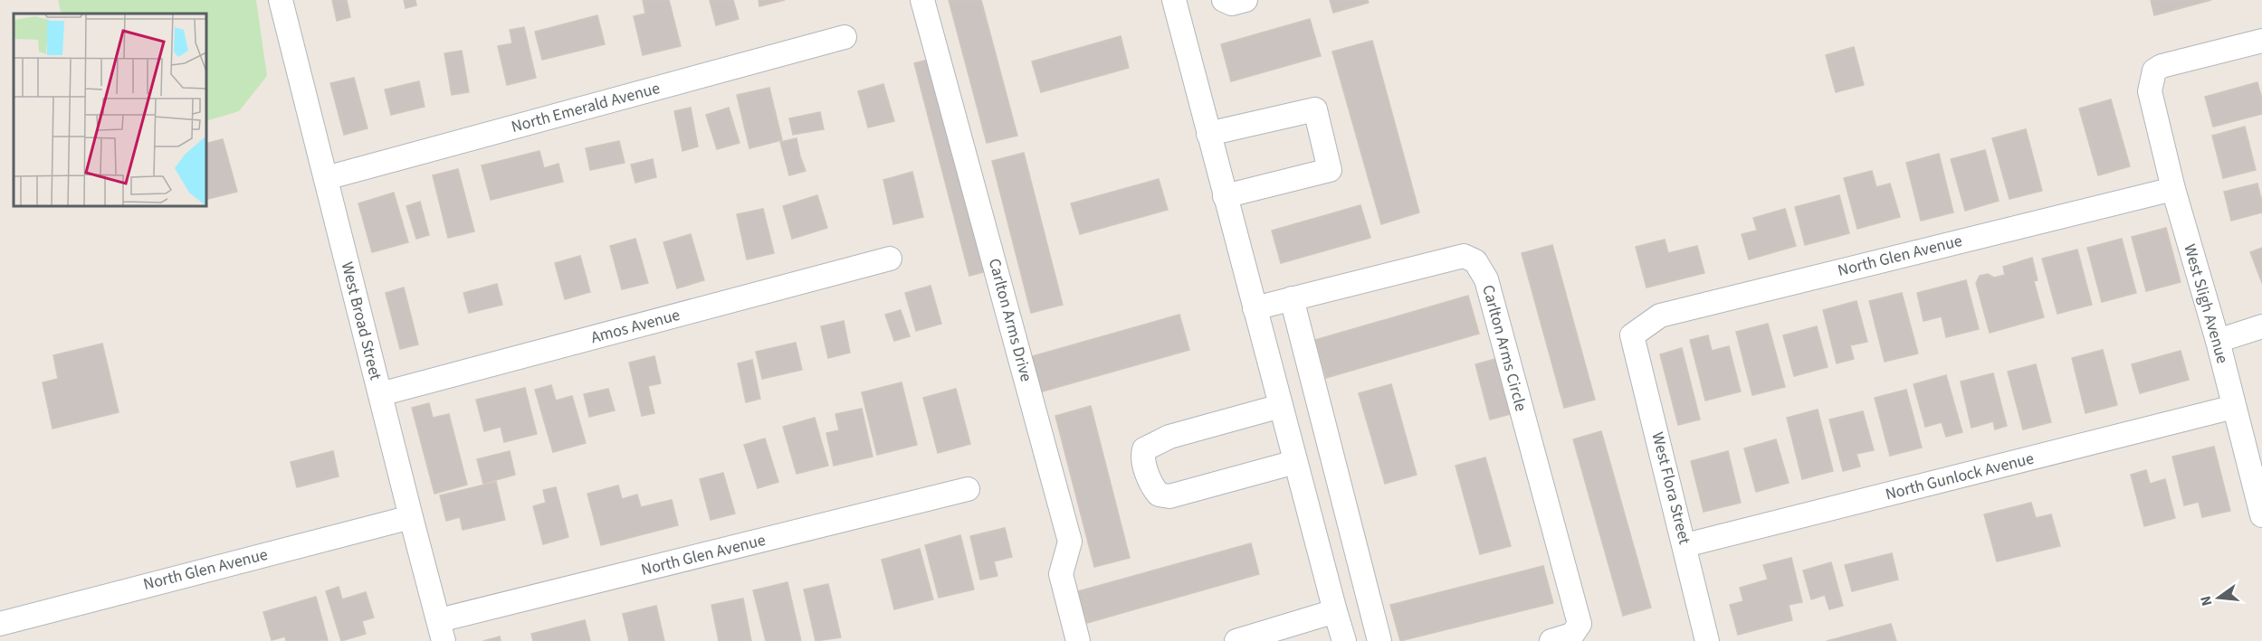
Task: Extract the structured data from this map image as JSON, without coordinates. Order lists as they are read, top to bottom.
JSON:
{
  "streets": {
    "street": [
      "North Emerald Avenue",
      "North Glen Avenue",
      "West Sligh Avenue",
      "Carlton Arms Drive",
      "West Broad Street",
      "Amos Avenue",
      "Carlton Arms Circle",
      "North Gunlock Avenue",
      "West Flora Street"
    ]
  },
  "crossings": [
    ["North Emerald Avenue", "West Broad Street"],
    ["North Glen Avenue", "West Sligh Avenue"],
    ["North Glen Avenue", "West Broad Street"],
    ["North Glen Avenue", "West Flora Street"],
    ["West Sligh Avenue", "North Gunlock Avenue"],
    ["West Broad Street", "Amos Avenue"],
    ["North Gunlock Avenue", "West Flora Street"]
  ],
  "north": "left"
}
